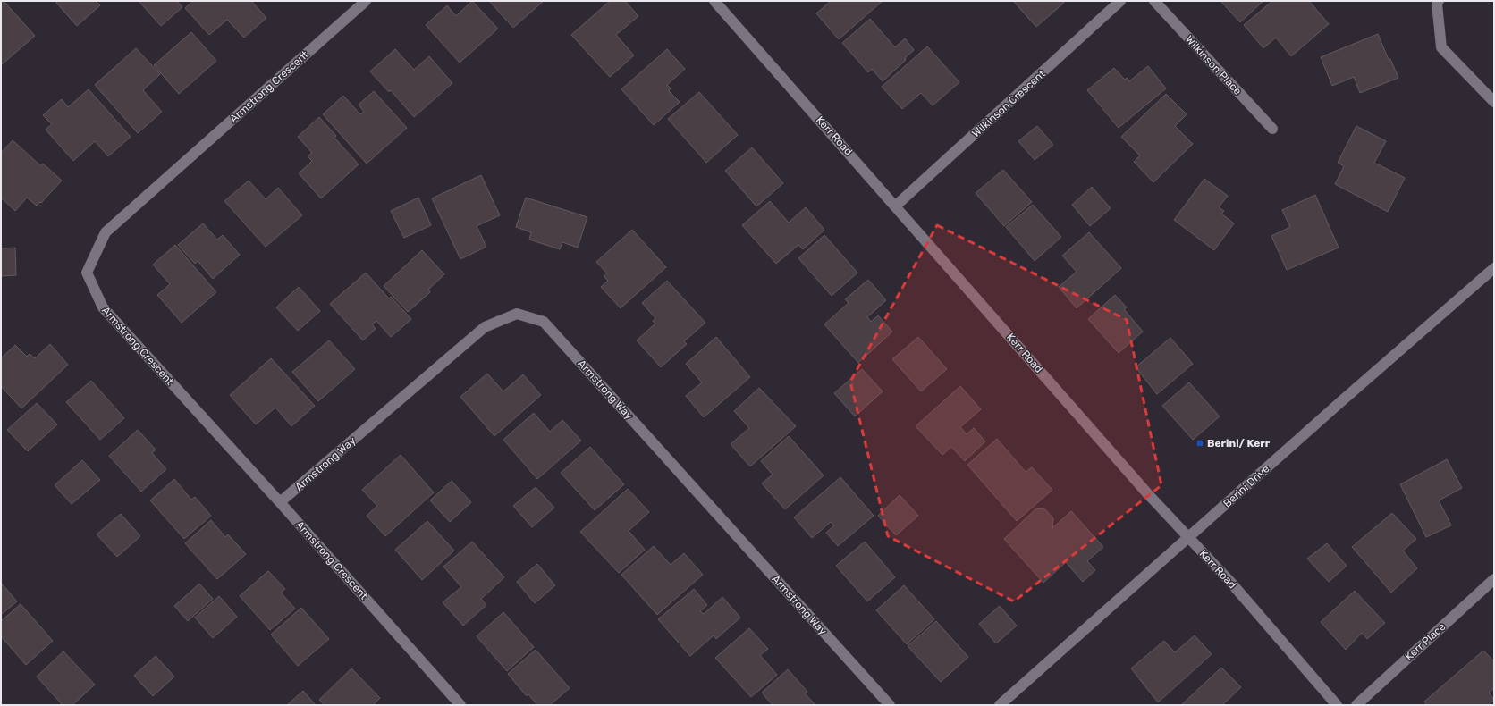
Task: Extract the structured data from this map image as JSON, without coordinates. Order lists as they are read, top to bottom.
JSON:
{
  "streets": {
    "street": [
      "Wilkinson Place",
      "Armstrong Crescent",
      "Wilkinson Crescent",
      "Kerr Road",
      "Armstrong Way",
      "Berini Drive",
      "Kerr Place"
    ]
  },
  "crossings": [
    ["Armstrong Crescent", "Armstrong Way"],
    ["Wilkinson Crescent", "Kerr Road"],
    ["Kerr Road", "Berini Drive"]
  ],
  "places": {
    "transit": ["Berini/ Kerr"]
  }
}
